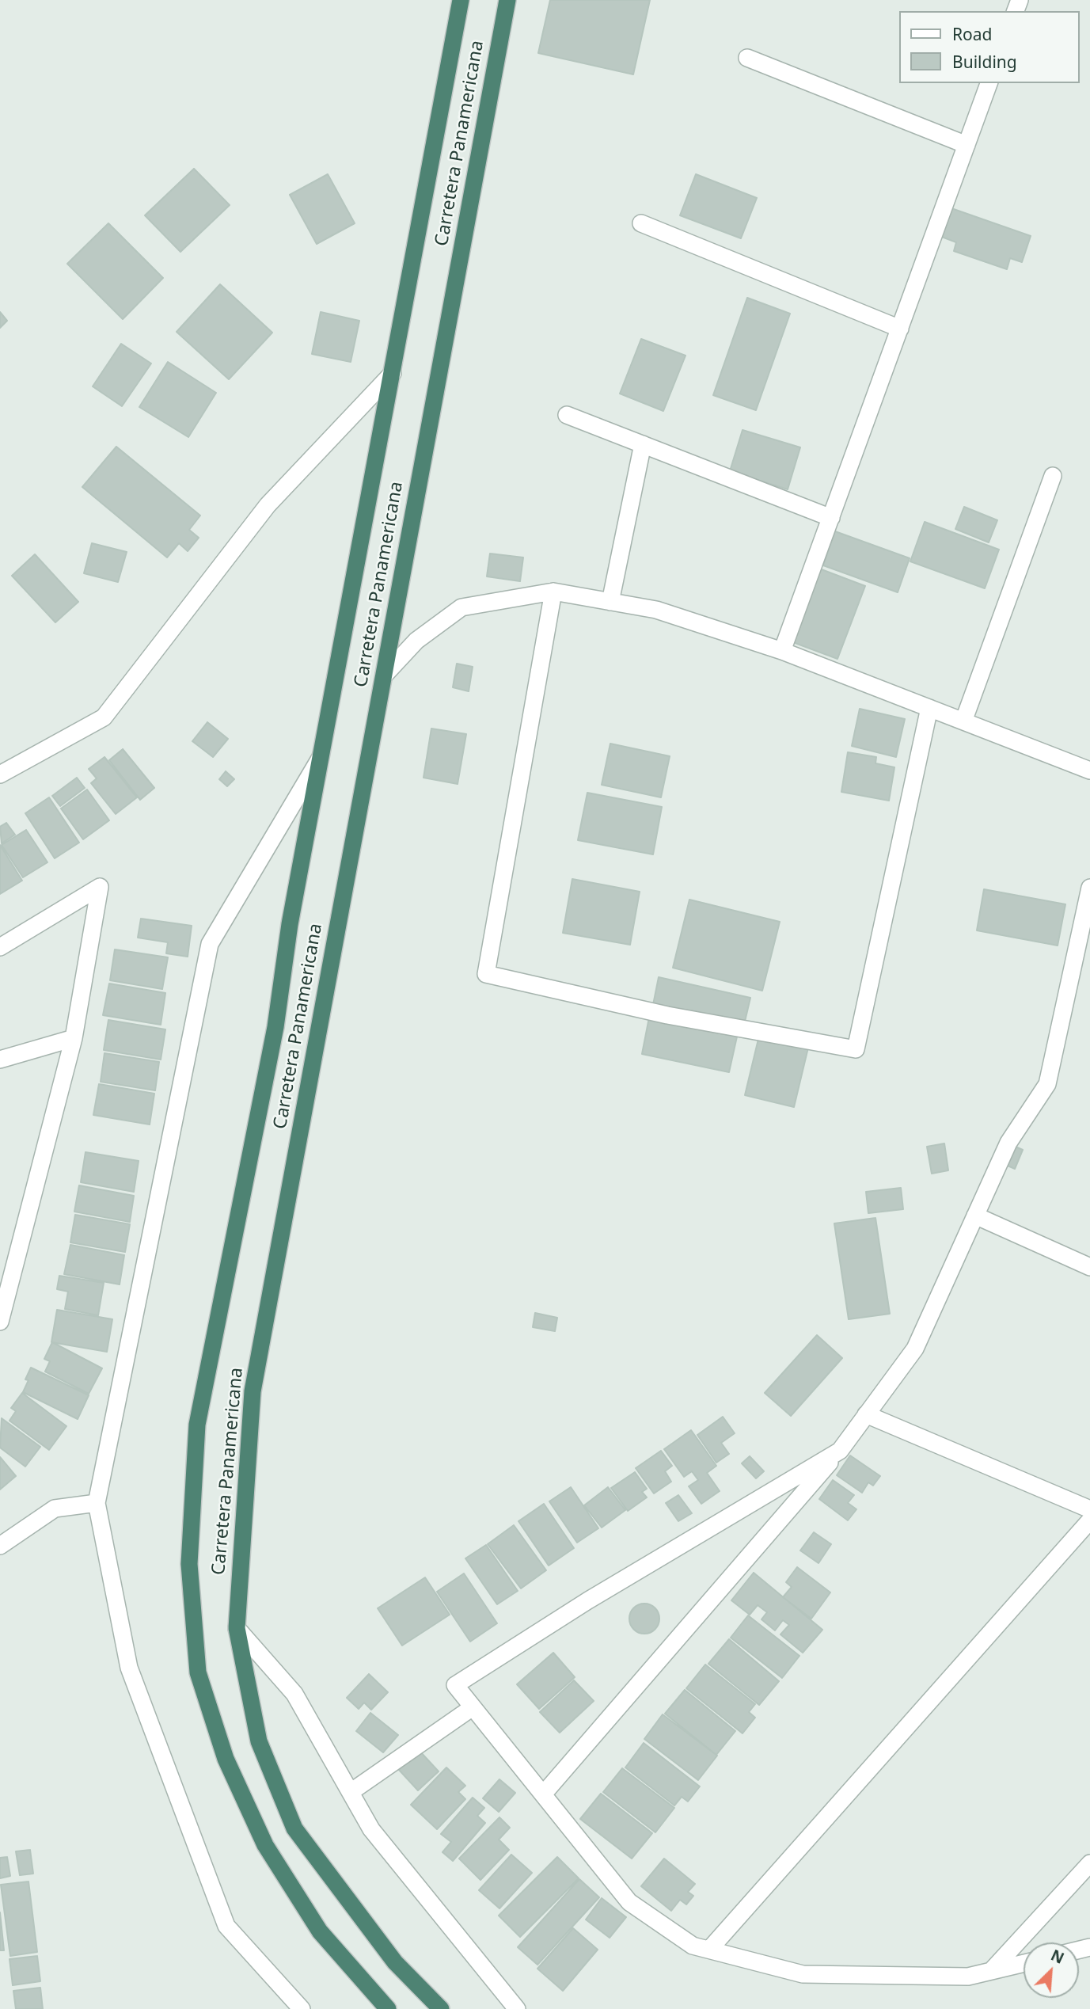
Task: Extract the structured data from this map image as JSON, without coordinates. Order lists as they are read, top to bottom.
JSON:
{
  "streets": {
    "highway": ["Carretera Panamericana"]
  },
  "legend": ["Road", "Building"],
  "north": "top right"
}
